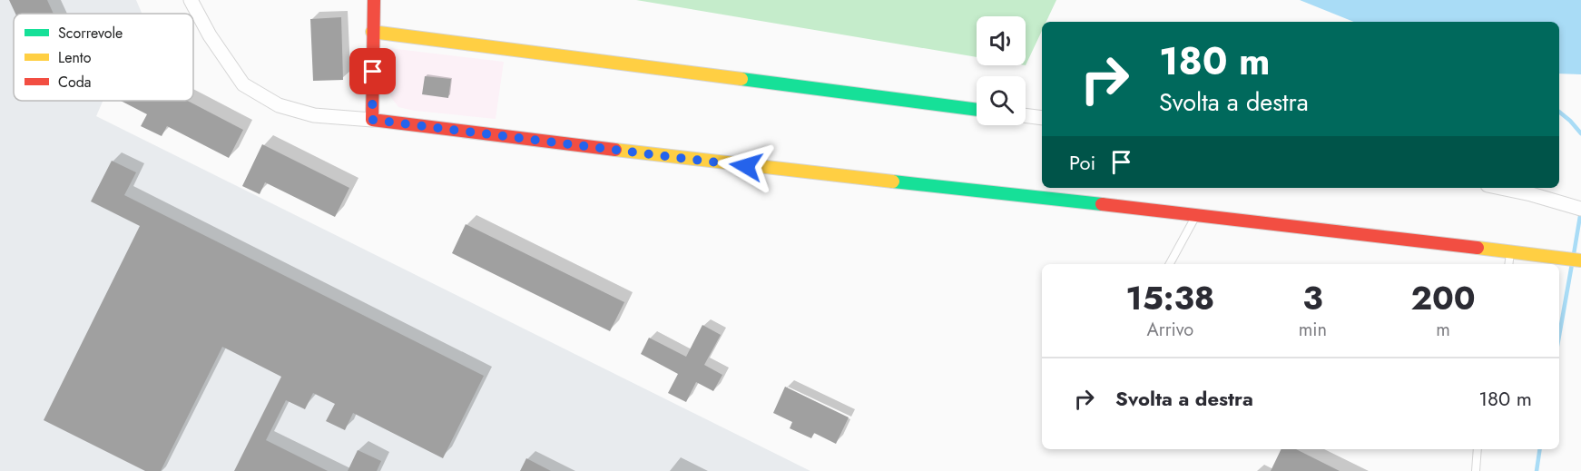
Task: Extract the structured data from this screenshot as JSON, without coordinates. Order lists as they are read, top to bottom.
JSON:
{
  "legend": ["Scorrevole", "Lento", "Coda"],
  "page": {
    "turn": ["180 m", "Svolta a destra"],
    "then": "Poi",
    "eta": [
      "15:38",
      "Arrivo",
      "3",
      "min",
      "200",
      "m"
    ],
    "list": [
      {
        "name": "Svolta a destra",
        "value": "180 m"
      }
    ]
  }
}
